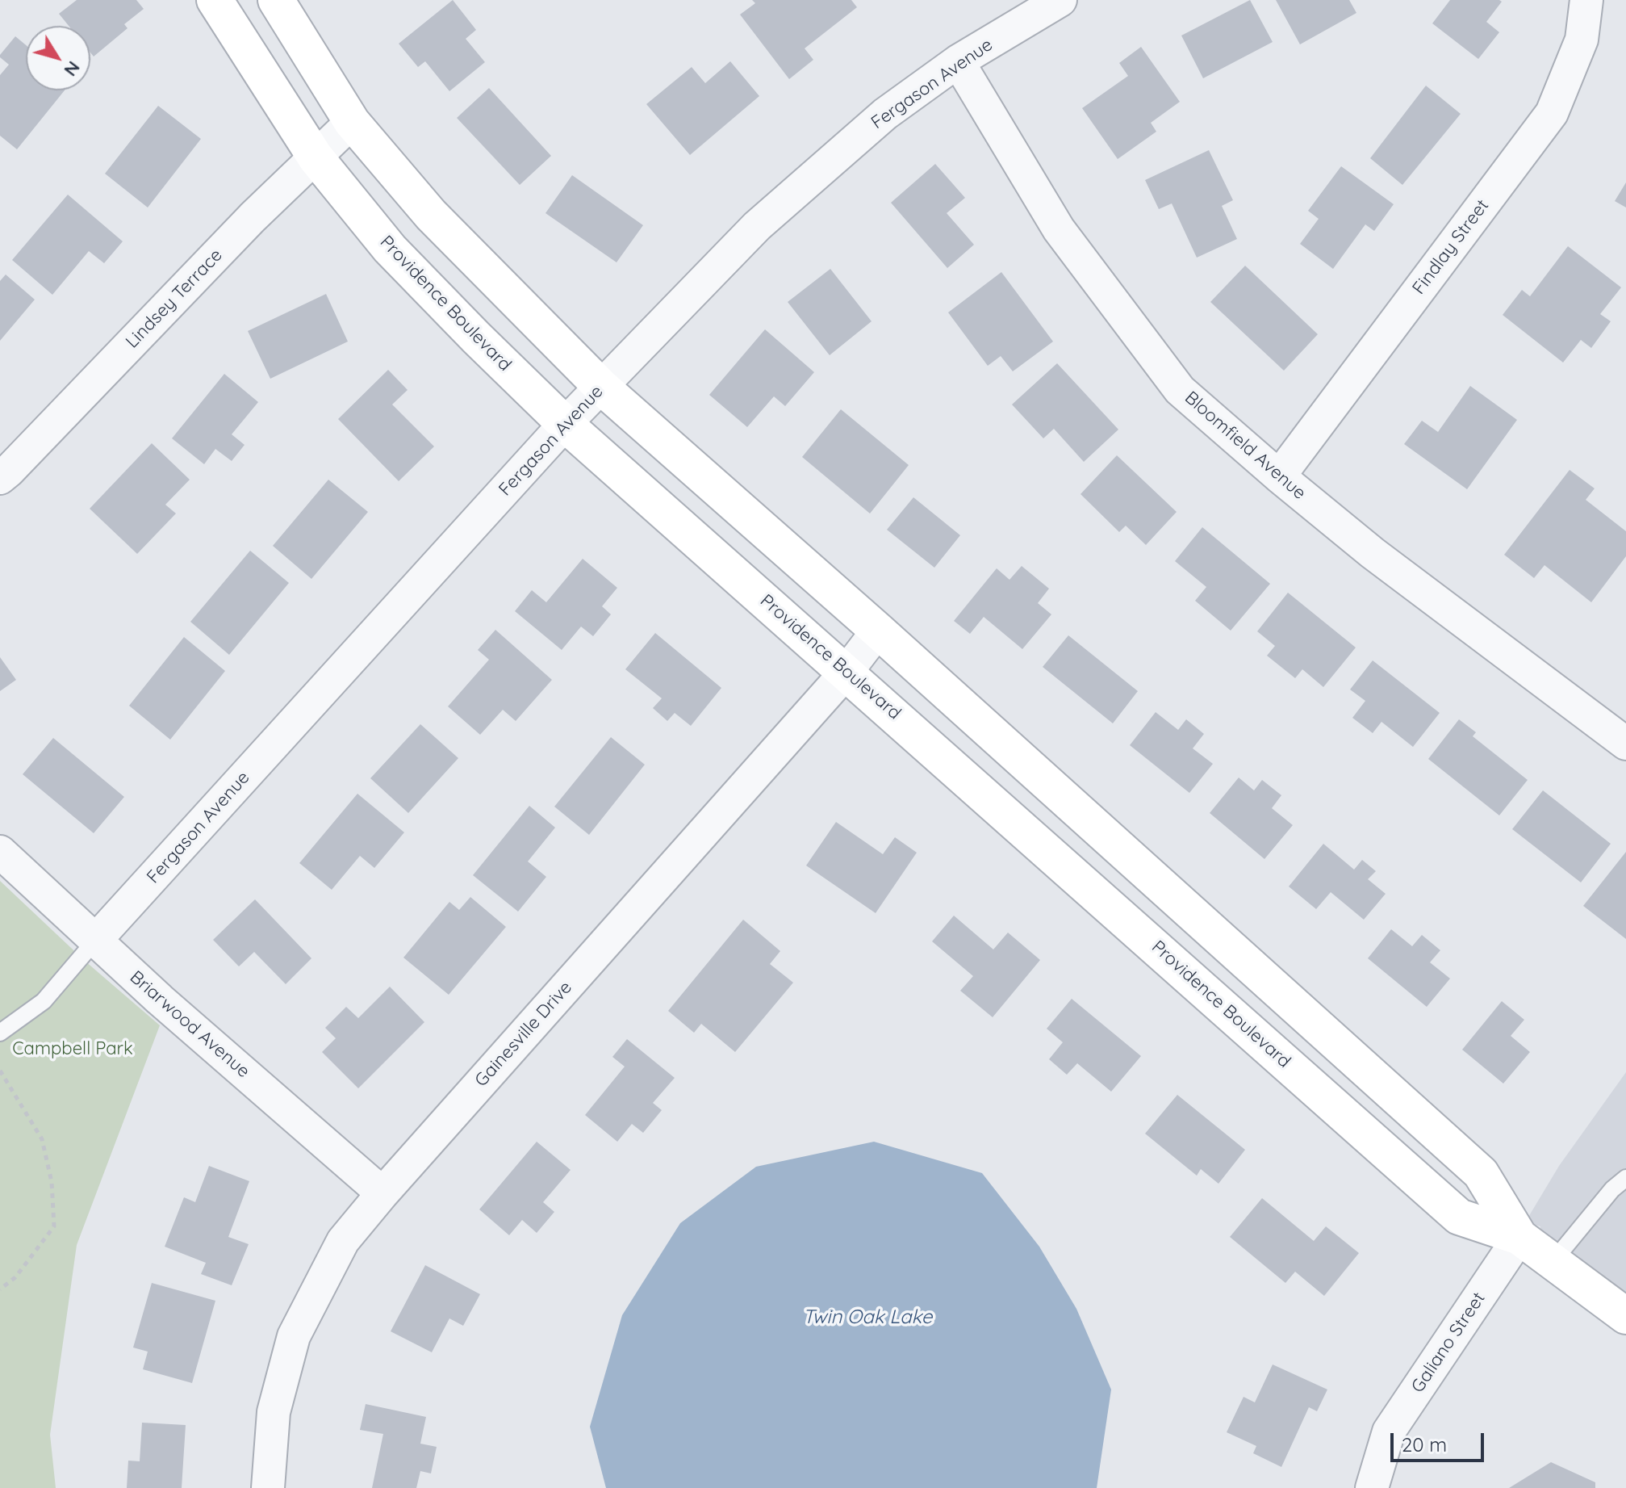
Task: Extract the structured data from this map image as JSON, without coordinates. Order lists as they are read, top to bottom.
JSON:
{
  "streets": {
    "main road": ["Providence Boulevard"],
    "street": [
      "Fergason Avenue",
      "Findlay Street",
      "Lindsey Terrace",
      "Bloomfield Avenue",
      "Briarwood Avenue",
      "Gainesville Drive",
      "Galiano Street"
    ]
  },
  "crossings": [
    ["Fergason Avenue", "Providence Boulevard"],
    ["Fergason Avenue", "Bloomfield Avenue"],
    ["Fergason Avenue", "Briarwood Avenue"],
    ["Findlay Street", "Bloomfield Avenue"],
    ["Lindsey Terrace", "Providence Boulevard"],
    ["Providence Boulevard", "Gainesville Drive"],
    ["Providence Boulevard", "Galiano Street"],
    ["Briarwood Avenue", "Gainesville Drive"]
  ],
  "water": ["Twin Oak Lake"],
  "parks": ["Campbell Park"],
  "scale_bar": "20 m",
  "north": "bottom right"
}
